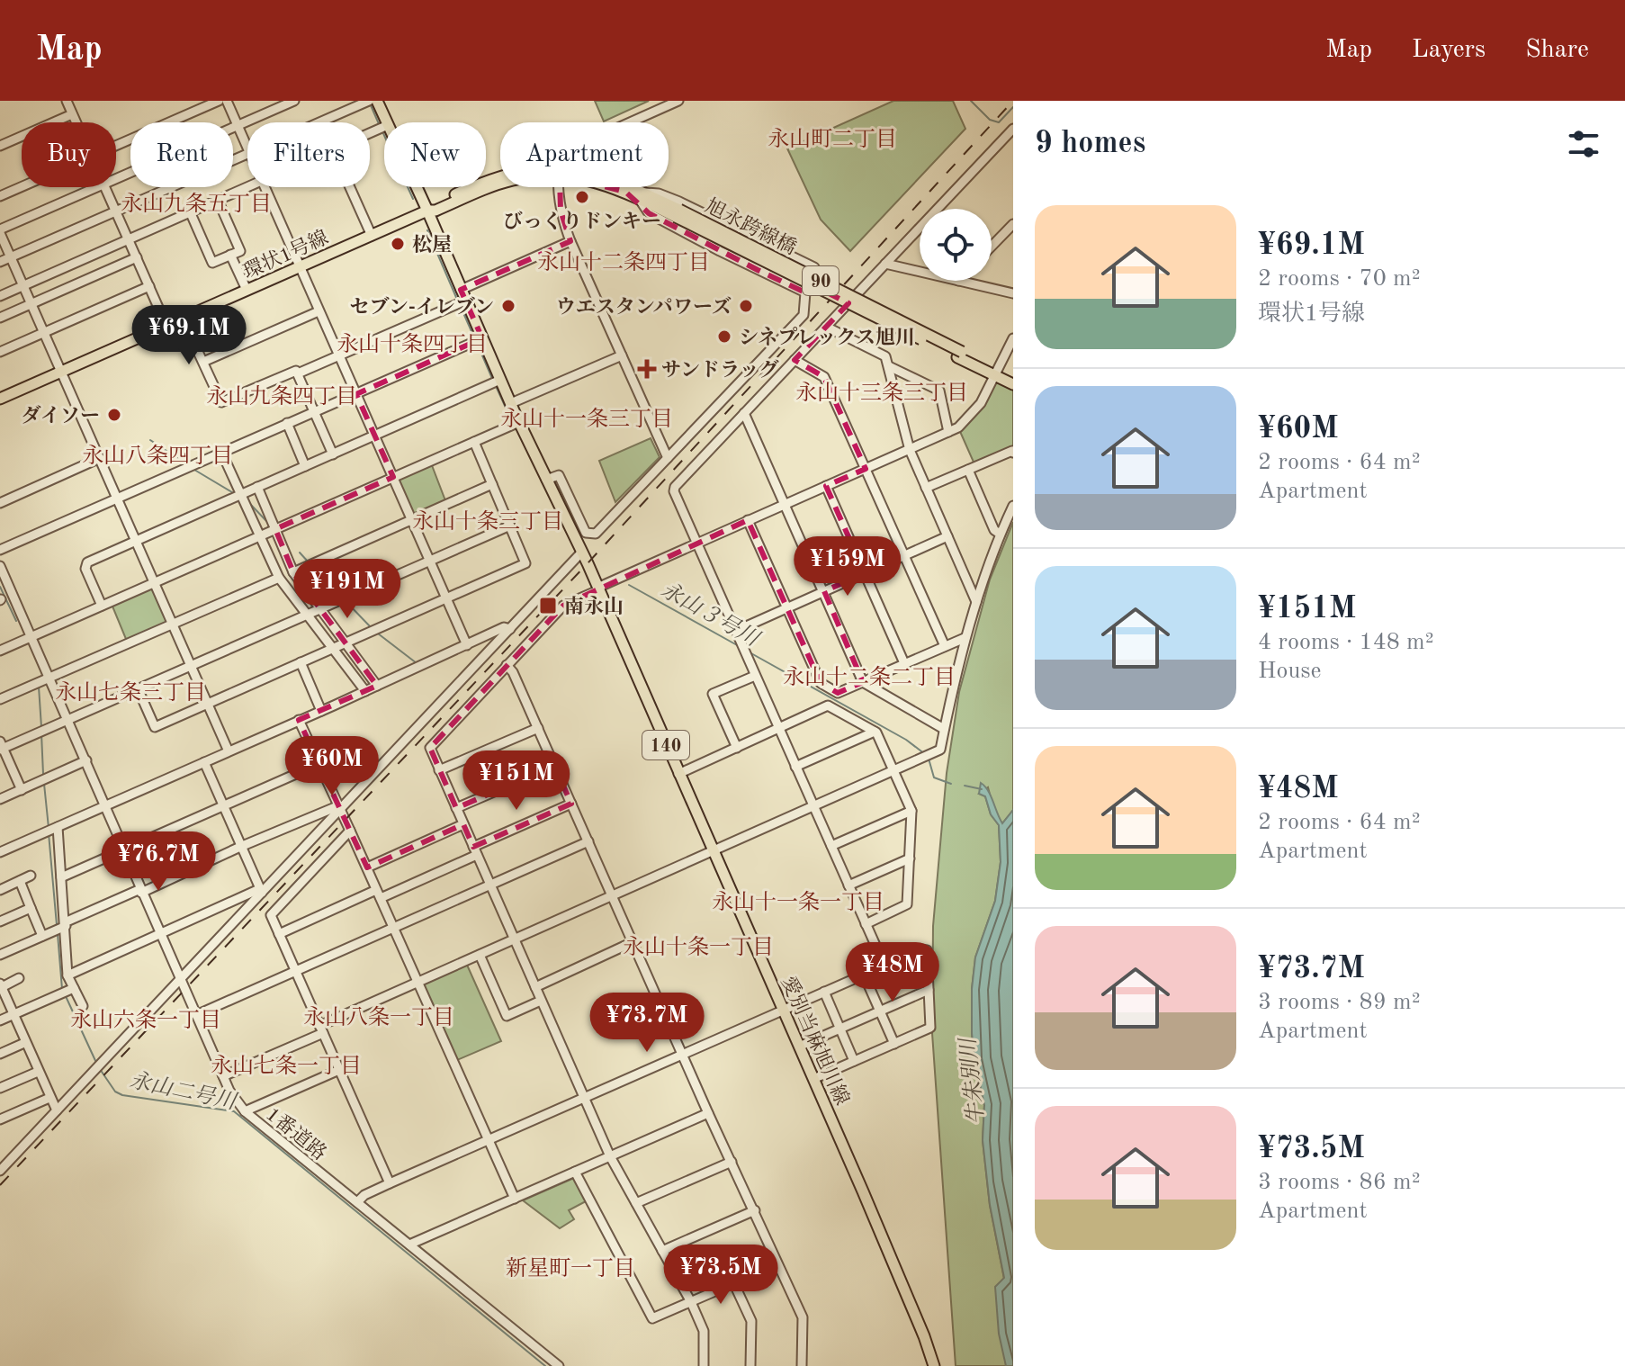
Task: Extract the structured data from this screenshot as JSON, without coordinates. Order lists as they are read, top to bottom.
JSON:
{
  "streets": {
    "main road": [
      "旭永跨線橋",
      "環状1号線",
      "90",
      "140",
      "愛別当麻旭川線"
    ],
    "street": ["1番道路"]
  },
  "crossings": [
    ["旭永跨線橋", "環状1号線"],
    ["旭永跨線橋", "90"],
    ["環状1号線", "愛別当麻旭川線"]
  ],
  "districts": [
    "永山町二丁目",
    "永山九条五丁目",
    "永山十二条四丁目",
    "永山十条四丁目",
    "永山十三条三丁目",
    "永山九条四丁目",
    "永山十一条三丁目",
    "永山八条四丁目",
    "永山十条三丁目",
    "永山十二条二丁目",
    "永山七条三丁目",
    "永山十一条一丁目",
    "永山十条一丁目",
    "永山八条一丁目",
    "永山六条一丁目",
    "永山七条一丁目",
    "新星町一丁目"
  ],
  "water": ["永山３号川", "牛朱別川", "永山二号川"],
  "places": {
    "other": [
      "びっくりドンキー",
      "松屋",
      "セブン-イレブン",
      "ウエスタンパワーズ",
      "シネプレックス旭川",
      "ダイソー"
    ],
    "health": ["サンドラッグ"],
    "transit": ["南永山"]
  },
  "page": {
    "header": "Map",
    "nav": ["Map", "Layers", "Share"],
    "heading": "9 homes",
    "chip": [
      "Buy",
      "Rent",
      "Filters",
      "New",
      "Apartment"
    ],
    "list": [
      {
        "name": "¥69.1M",
        "note": "2 rooms · 70 m² · 環状1号線"
      },
      {
        "name": "¥60M",
        "note": "2 rooms · 64 m² · Apartment"
      },
      {
        "name": "¥151M",
        "note": "4 rooms · 148 m² · House"
      },
      {
        "name": "¥48M",
        "note": "2 rooms · 64 m² · Apartment"
      },
      {
        "name": "¥73.7M",
        "note": "3 rooms · 89 m² · Apartment"
      },
      {
        "name": "¥73.5M",
        "note": "3 rooms · 86 m² · Apartment"
      }
    ],
    "price": [
      "¥69.1M",
      "¥159M",
      "¥191M",
      "¥60M",
      "¥151M",
      "¥76.7M",
      "¥48M",
      "¥73.7M",
      "¥73.5M"
    ]
  }
}
